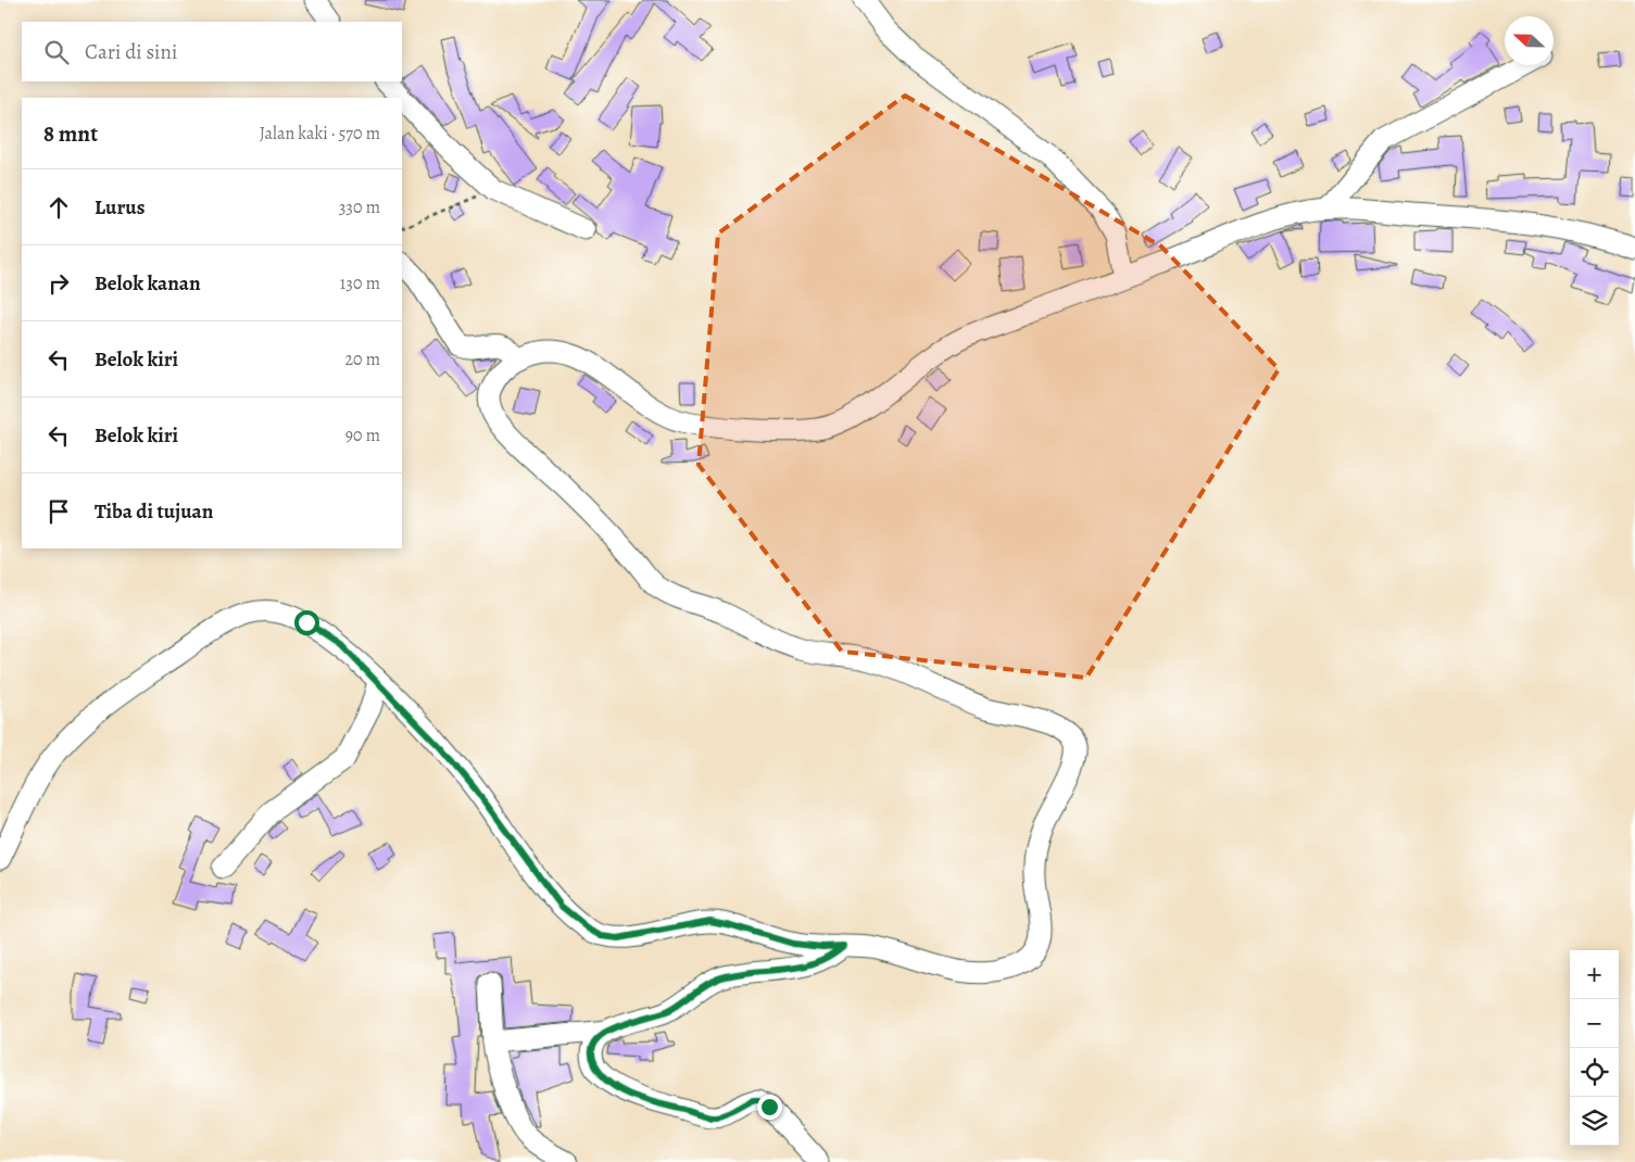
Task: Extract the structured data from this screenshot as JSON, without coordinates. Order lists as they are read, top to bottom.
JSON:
{
  "north": "left",
  "page": {
    "search": "Cari di sini",
    "heading": ["8 mnt", "Jalan kaki · 570 m"],
    "list": [
      ["Lurus", "330 m"],
      ["Belok kanan", "130 m"],
      ["Belok kiri", "20 m"],
      ["Belok kiri", "90 m"],
      "Tiba di tujuan"
    ],
    "map_buttons": ["+", "−"]
  }
}
